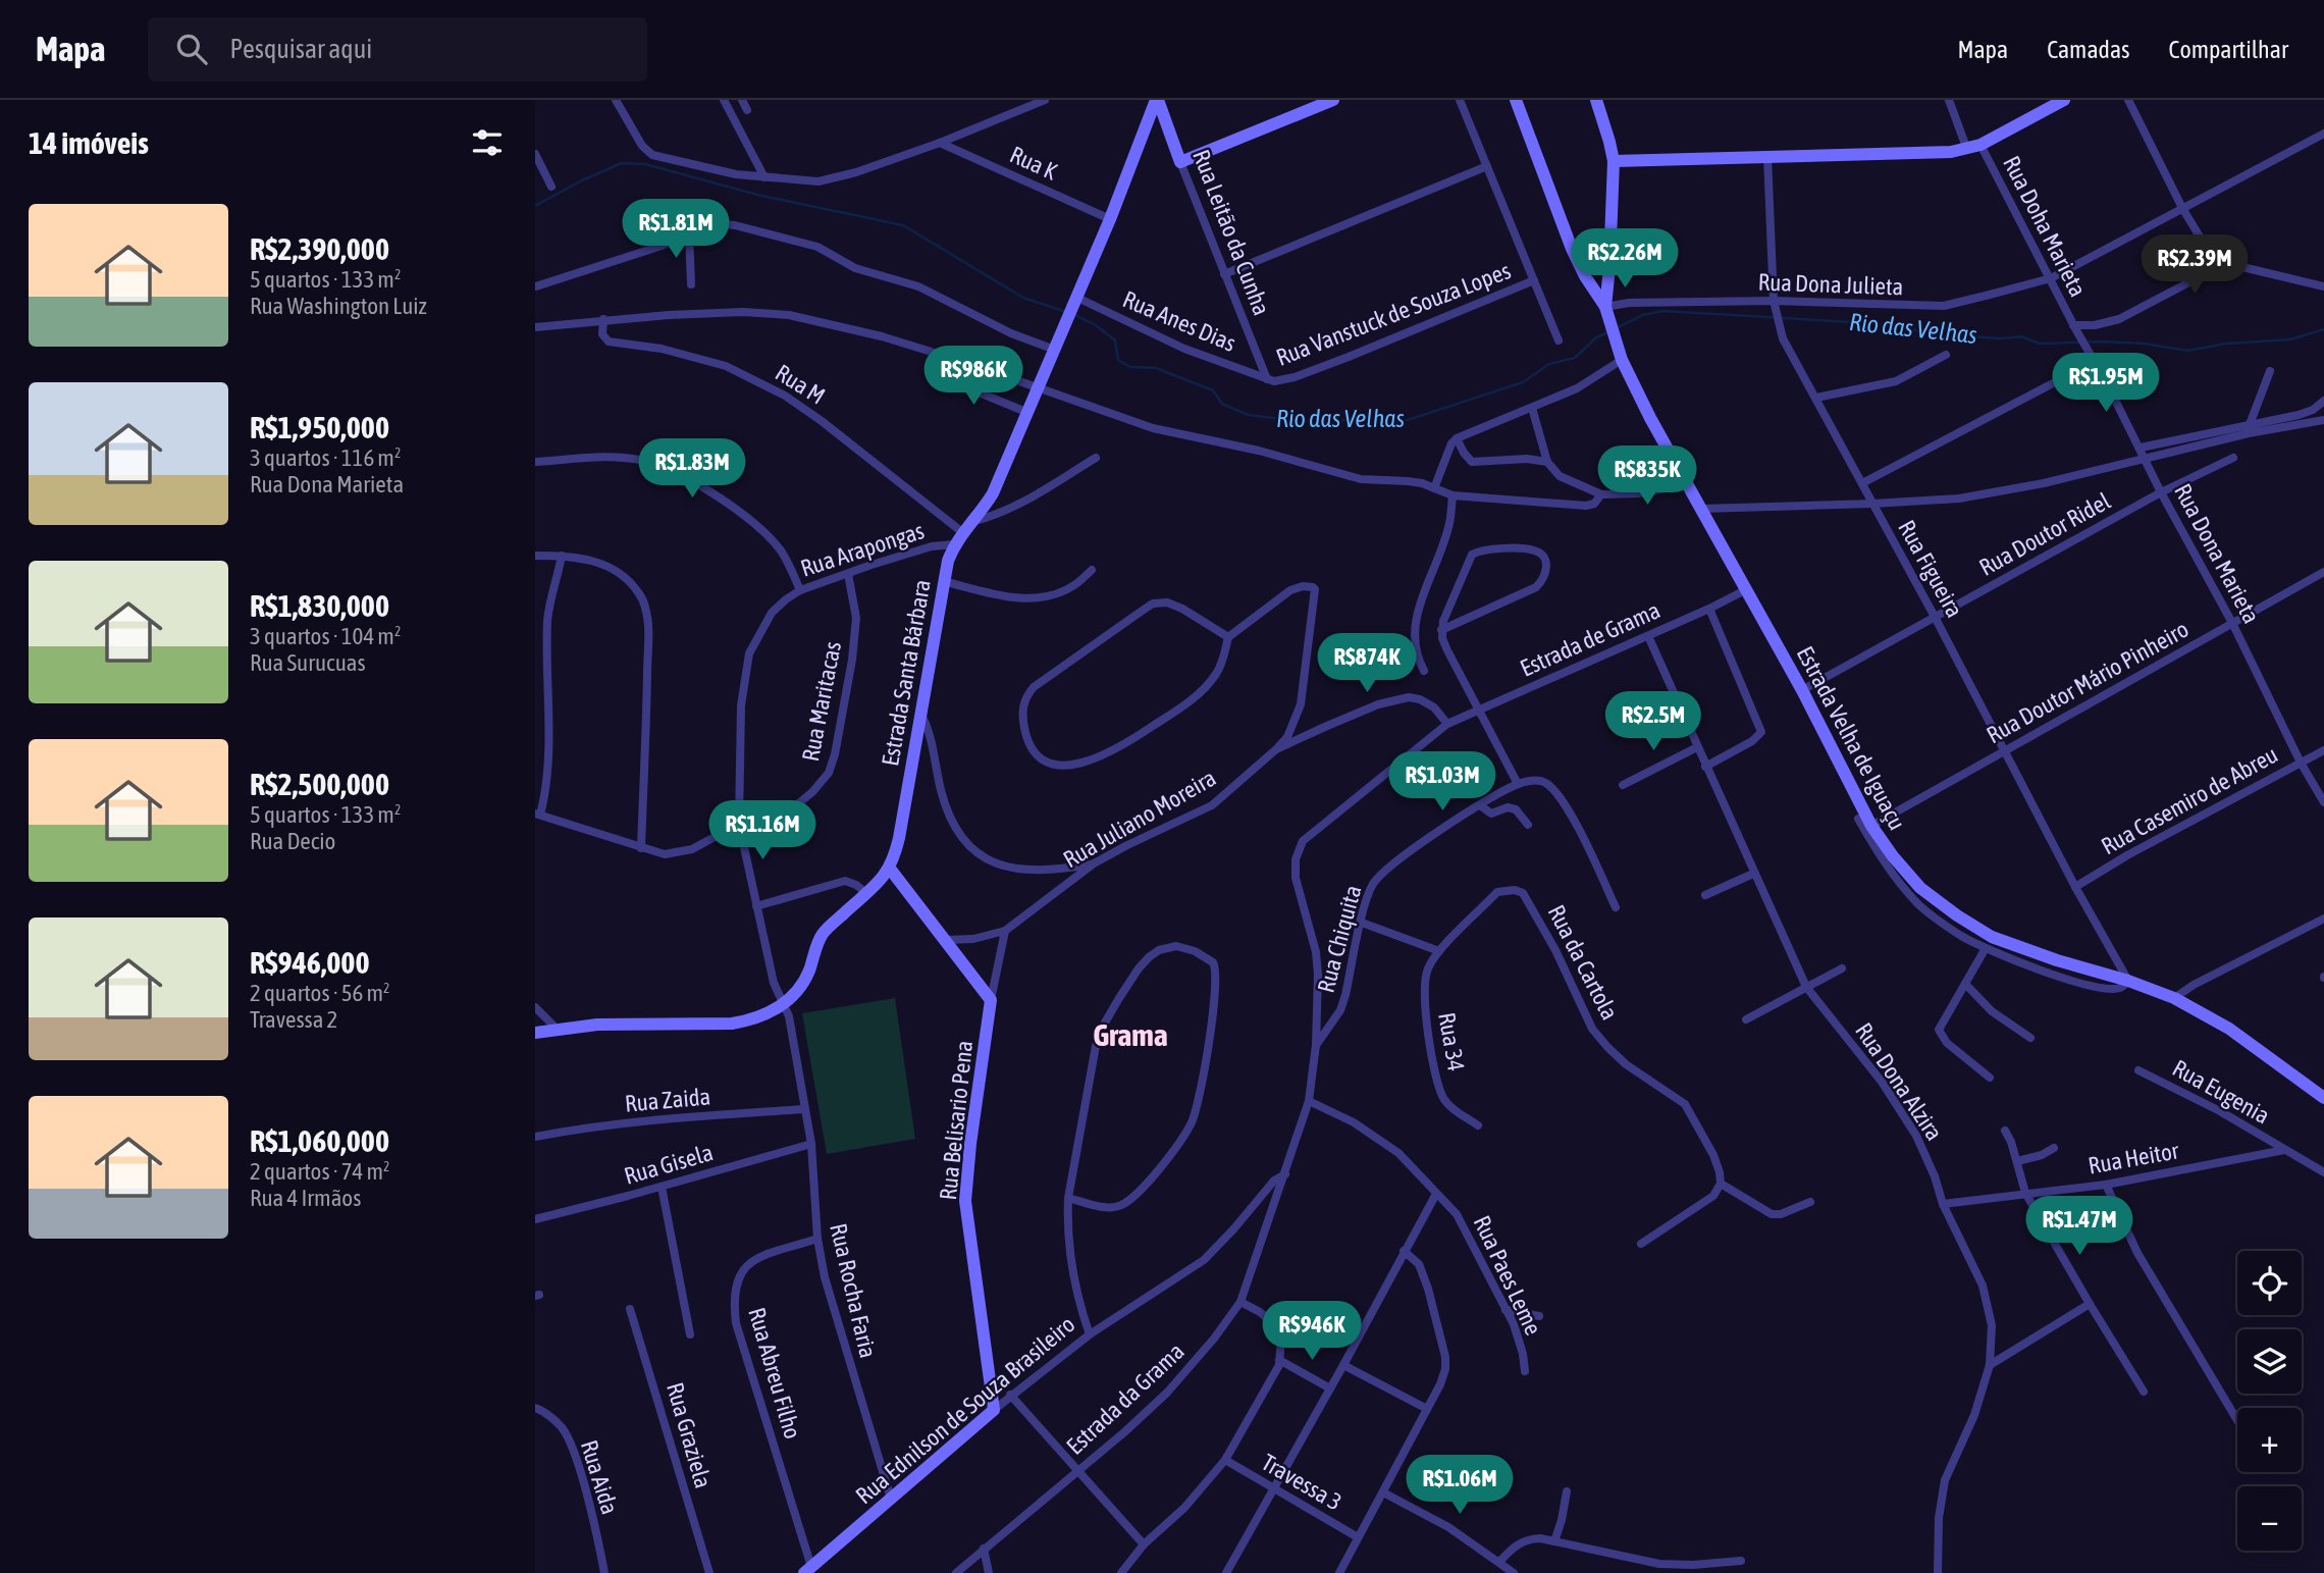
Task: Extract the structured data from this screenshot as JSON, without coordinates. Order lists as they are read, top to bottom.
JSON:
{
  "streets": {
    "street": [
      "Rua K",
      "Rua Doha Marieta",
      "Rua Leitão da Cunha",
      "Rua Dona Julieta",
      "Rua Vanstuck de Souza Lopes",
      "Rua Anes Dias",
      "Rua M",
      "Rua Doutor Ridel",
      "Rua Arapongas",
      "Rua Dona Marieta",
      "Rua Figueira",
      "Estrada de Grama",
      "Estrada Santa Bárbara",
      "Rua Doutor Mário Pinheiro",
      "Rua Maritacas",
      "Estrada Velha de Iguaçu",
      "Rua Casemiro de Abreu",
      "Rua Juliano Moreira",
      "Rua Chiquita",
      "Rua da Cartola",
      "Rua 34",
      "Rua Dona Alzira",
      "Rua Eugenia",
      "Rua Zaida",
      "Rua Belisario Pena",
      "Rua Heitor",
      "Rua Gisela",
      "Rua Paes Leme",
      "Rua Rocha Faria",
      "Rua Abreu Filho",
      "Estrada da Grama",
      "Rua Ednilson de Souza Brasileiro",
      "Rua Graziela",
      "Rua Aida",
      "Travessa 3"
    ]
  },
  "crossings": [
    ["Rua K", "Estrada Santa Bárbara"],
    ["Rua Doha Marieta", "Rua Dona Julieta"],
    ["Rua Doha Marieta", "Rua Dona Marieta"],
    ["Rua Leitão da Cunha", "Rua Vanstuck de Souza Lopes"],
    ["Rua Leitão da Cunha", "Rua Anes Dias"],
    ["Rua Leitão da Cunha", "Estrada Santa Bárbara"],
    ["Rua Dona Julieta", "Rua Figueira"],
    ["Rua Dona Julieta", "Estrada Velha de Iguaçu"],
    ["Rua Vanstuck de Souza Lopes", "Rua Anes Dias"],
    ["Rua Anes Dias", "Estrada Santa Bárbara"],
    ["Rua M", "Estrada Santa Bárbara"],
    ["Rua Doutor Ridel", "Rua Dona Marieta"],
    ["Rua Doutor Ridel", "Rua Figueira"],
    ["Rua Doutor Ridel", "Estrada Velha de Iguaçu"],
    ["Rua Arapongas", "Estrada Santa Bárbara"],
    ["Rua Arapongas", "Rua Maritacas"],
    ["Rua Arapongas", "Rua Rocha Faria"],
    ["Rua Dona Marieta", "Rua Doutor Mário Pinheiro"],
    ["Rua Dona Marieta", "Rua Casemiro de Abreu"],
    ["Rua Figueira", "Rua Doutor Mário Pinheiro"],
    ["Rua Figueira", "Estrada Velha de Iguaçu"],
    ["Rua Figueira", "Rua Casemiro de Abreu"],
    ["Estrada de Grama", "Estrada Velha de Iguaçu"],
    ["Estrada de Grama", "Rua Juliano Moreira"],
    ["Estrada de Grama", "Rua Chiquita"],
    ["Estrada de Grama", "Rua Dona Alzira"],
    ["Estrada de Grama", "Estrada da Grama"],
    ["Estrada Santa Bárbara", "Rua Rocha Faria"],
    ["Rua Doutor Mário Pinheiro", "Estrada Velha de Iguaçu"],
    ["Rua Chiquita", "Estrada da Grama"],
    ["Rua da Cartola", "Rua 34"],
    ["Rua Dona Alzira", "Rua Heitor"],
    ["Rua Eugenia", "Rua Heitor"],
    ["Rua Zaida", "Rua Rocha Faria"],
    ["Rua Belisario Pena", "Rua Ednilson de Souza Brasileiro"],
    ["Rua Gisela", "Rua Rocha Faria"],
    ["Rua Paes Leme", "Estrada da Grama"],
    ["Rua Rocha Faria", "Rua Abreu Filho"],
    ["Rua Rocha Faria", "Rua Ednilson de Souza Brasileiro"],
    ["Rua Abreu Filho", "Rua Ednilson de Souza Brasileiro"],
    ["Estrada da Grama", "Rua Ednilson de Souza Brasileiro"]
  ],
  "districts": ["Grama"],
  "water": ["Rio das Velhas"],
  "page": {
    "header": "Mapa",
    "search": "Pesquisar aqui",
    "nav": ["Mapa", "Camadas", "Compartilhar"],
    "heading": "14 imóveis",
    "list": [
      {
        "name": "R$2,390,000",
        "note": "5 quartos · 133 m² · Rua Washington Luiz"
      },
      {
        "name": "R$1,950,000",
        "note": "3 quartos · 116 m² · Rua Dona Marieta"
      },
      {
        "name": "R$1,830,000",
        "note": "3 quartos · 104 m² · Rua Surucuas"
      },
      {
        "name": "R$2,500,000",
        "note": "5 quartos · 133 m² · Rua Decio"
      },
      {
        "name": "R$946,000",
        "note": "2 quartos · 56 m² · Travessa 2"
      },
      {
        "name": "R$1,060,000",
        "note": "2 quartos · 74 m² · Rua 4 Irmãos"
      }
    ],
    "price": [
      "R$1.81M",
      "R$2.26M",
      "R$2.39M",
      "R$986K",
      "R$1.95M",
      "R$1.83M",
      "R$835K",
      "R$874K",
      "R$2.5M",
      "R$1.03M",
      "R$1.16M",
      "R$1.47M",
      "R$946K",
      "R$1.06M"
    ],
    "map_buttons": ["+", "−"]
  }
}
